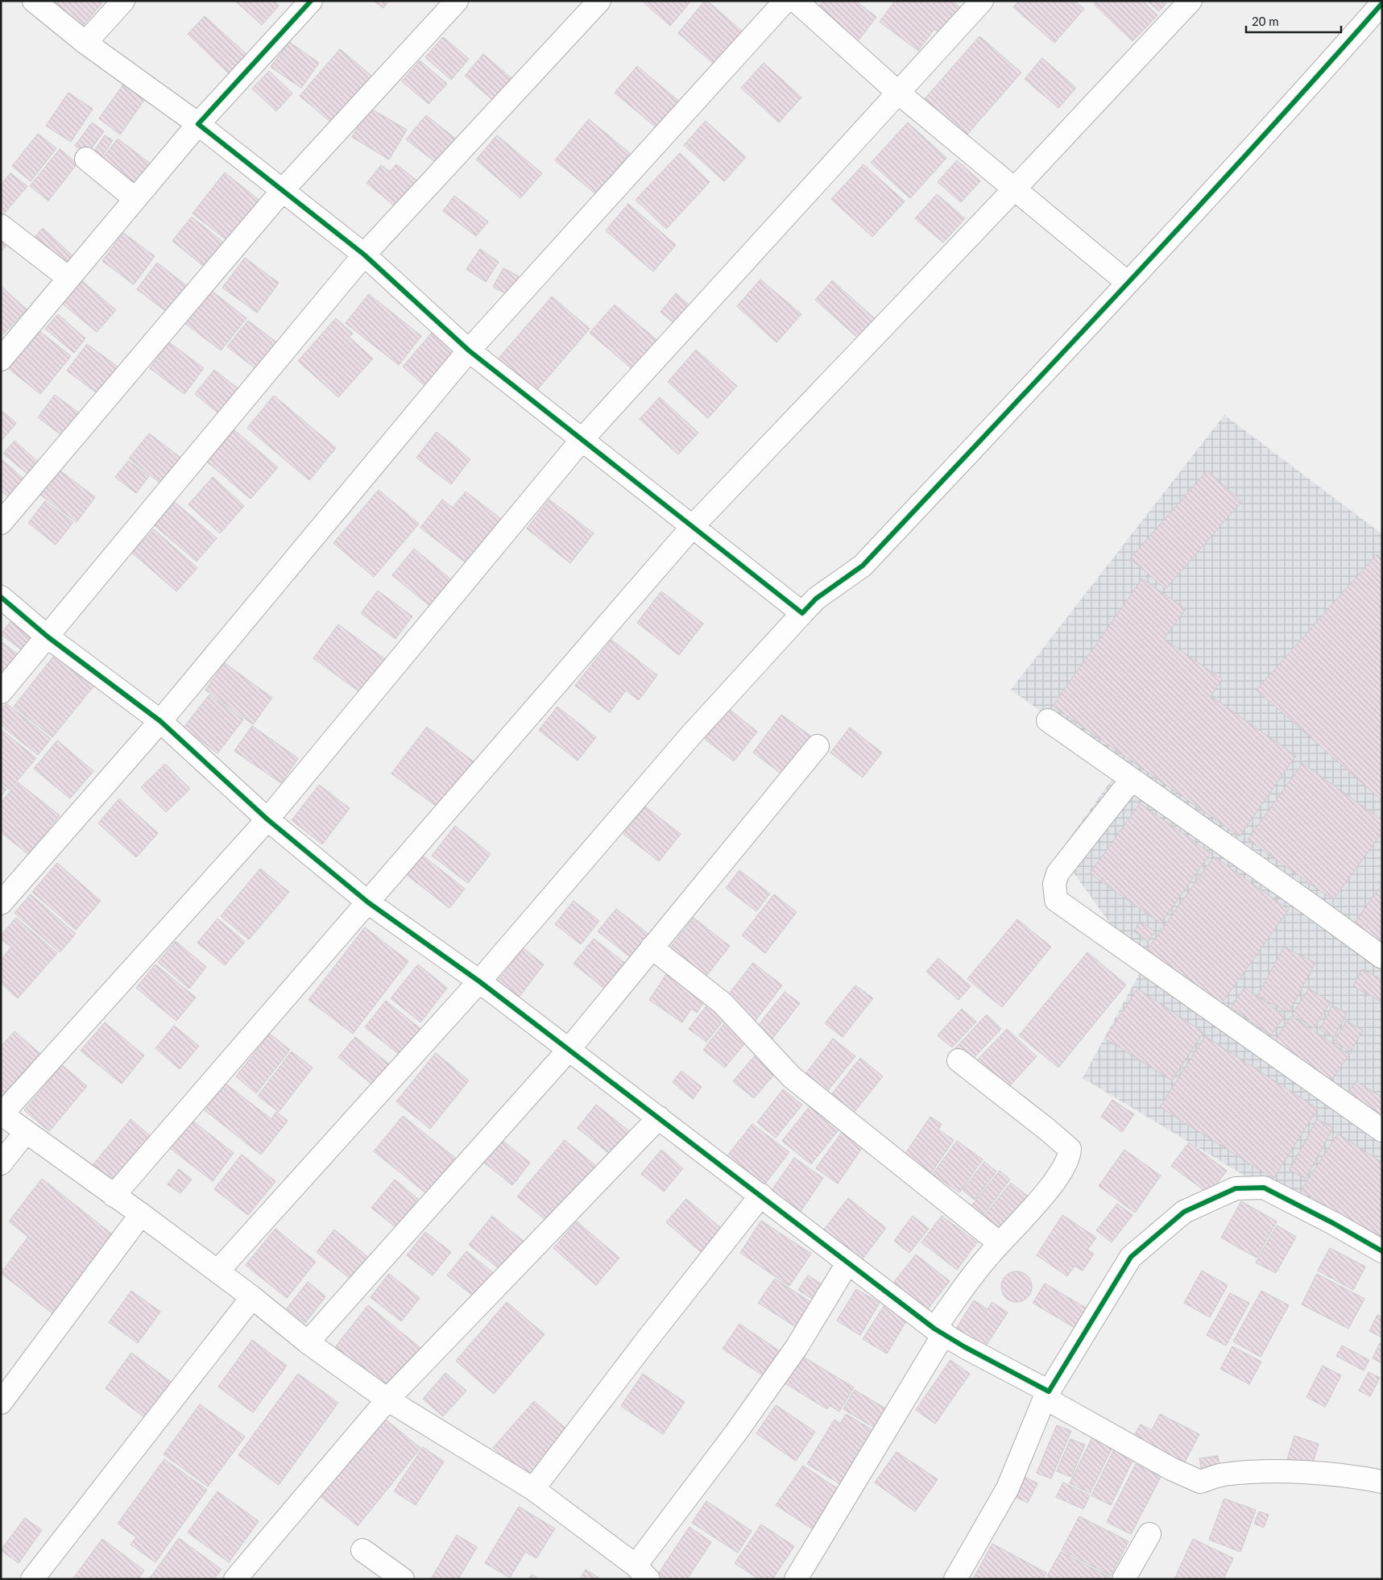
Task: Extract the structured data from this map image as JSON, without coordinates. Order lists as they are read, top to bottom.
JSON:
{
  "scale_bar": "20 m"
}
